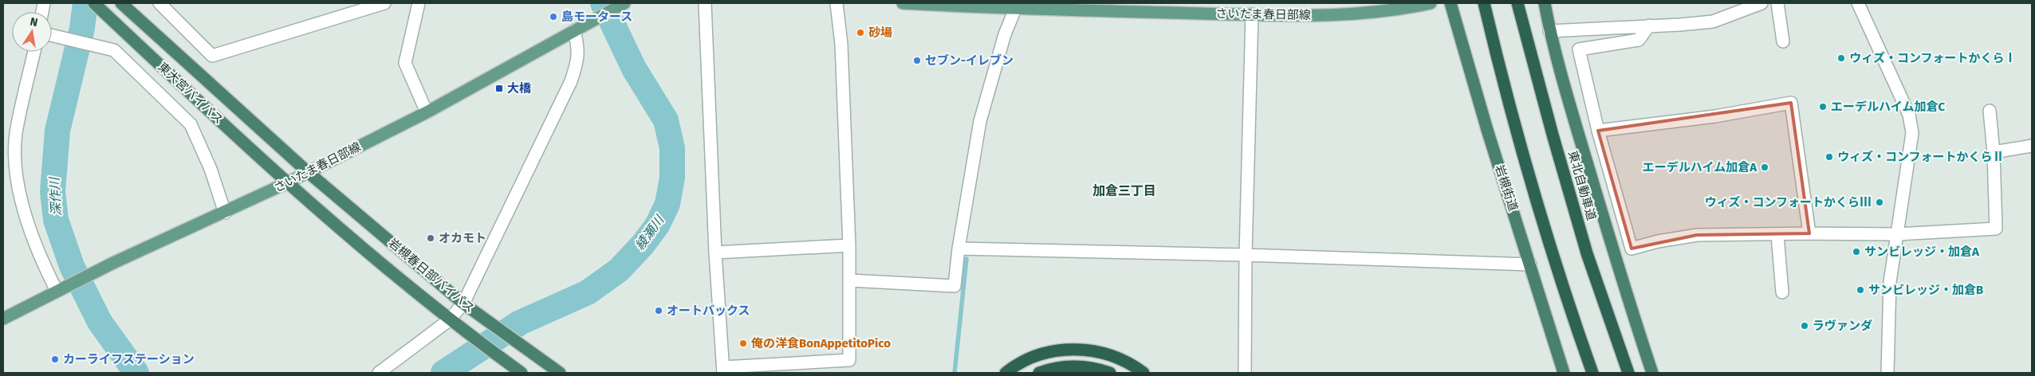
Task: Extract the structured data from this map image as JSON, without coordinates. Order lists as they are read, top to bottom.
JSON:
{
  "streets": {
    "highway": [
      "東大宮バイパス",
      "東北自動車道",
      "岩槻街道",
      "岩槻春日部バイパス"
    ],
    "main road": ["さいたま春日部線"]
  },
  "crossings": [
    ["さいたま春日部線", "東大宮バイパス"],
    ["さいたま春日部線", "岩槻春日部バイパス"],
    ["東大宮バイパス", "岩槻春日部バイパス"]
  ],
  "districts": ["加倉三丁目"],
  "water": ["深作川", "綾瀬川"],
  "places": {
    "other": [
      "島モータース",
      "砂場",
      "ウィズ・コンフォートかくらⅠ",
      "セブン-イレブン",
      "エーデルハイム加倉C",
      "ウィズ・コンフォートかくらⅡ",
      "エーデルハイム加倉A",
      "ウィズ・コンフォートかくらⅢ",
      "オカモト",
      "サンビレッジ・加倉A",
      "サンビレッジ・加倉B",
      "オートバックス",
      "ラヴァンダ",
      "俺の洋食BonAppetitoPico",
      "カーライフステーション"
    ],
    "transit": ["大橋"]
  },
  "north": "top"
}
